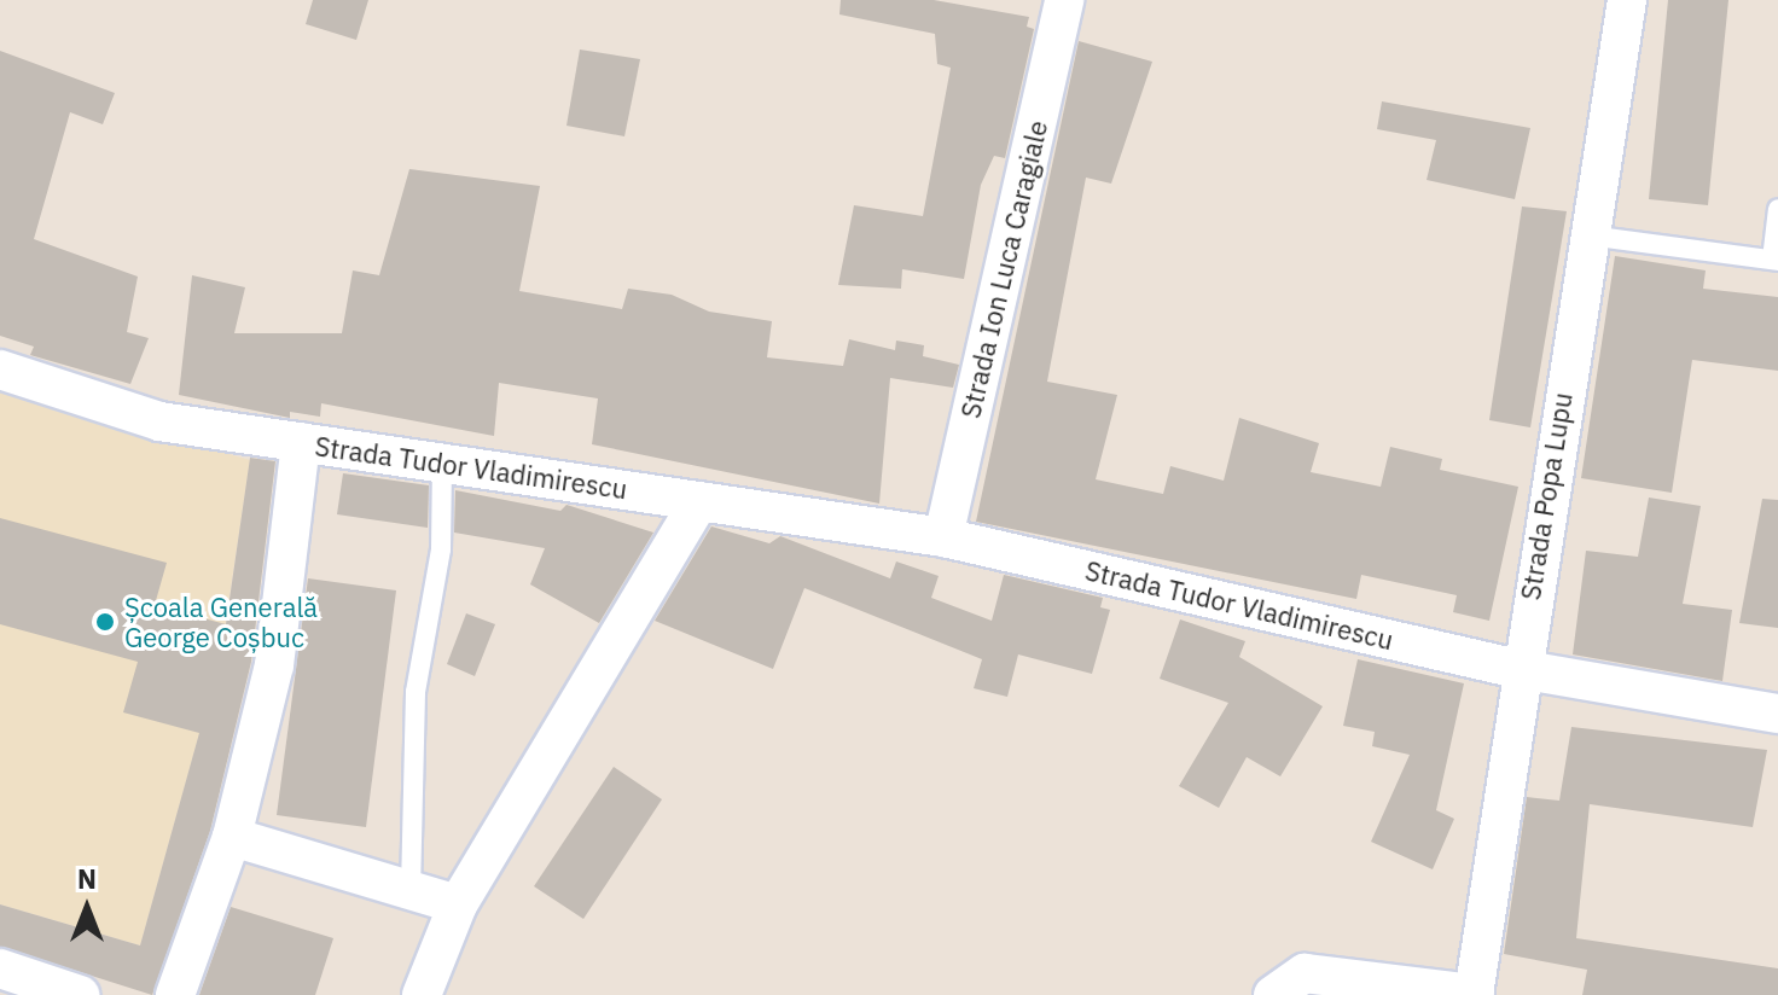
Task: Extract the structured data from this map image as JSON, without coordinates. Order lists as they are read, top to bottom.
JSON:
{
  "streets": {
    "street": ["Strada Ion Luca Caragiale", "Strada Tudor Vladimirescu", "Strada Popa Lupu"]
  },
  "crossings": [
    ["Strada Ion Luca Caragiale", "Strada Tudor Vladimirescu"],
    ["Strada Tudor Vladimirescu", "Strada Popa Lupu"]
  ],
  "places": ["Școala Generală George Coșbuc"],
  "north": "top"
}
